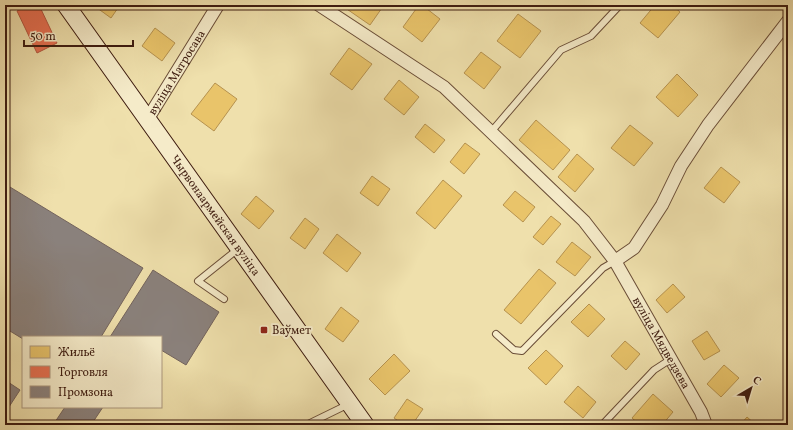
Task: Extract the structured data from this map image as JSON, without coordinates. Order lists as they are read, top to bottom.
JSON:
{
  "streets": {
    "street": ["вуліца Матросава", "Чырвонаармейская вуліца", "вуліца Мядведзева"]
  },
  "crossings": [
    ["вуліца Матросава", "Чырвонаармейская вуліца"]
  ],
  "places": {
    "transit": ["Ваўмет"]
  },
  "legend": ["Жильё", "Торговля", "Промзона"],
  "scale_bar": "50 m",
  "north": "top right"
}
